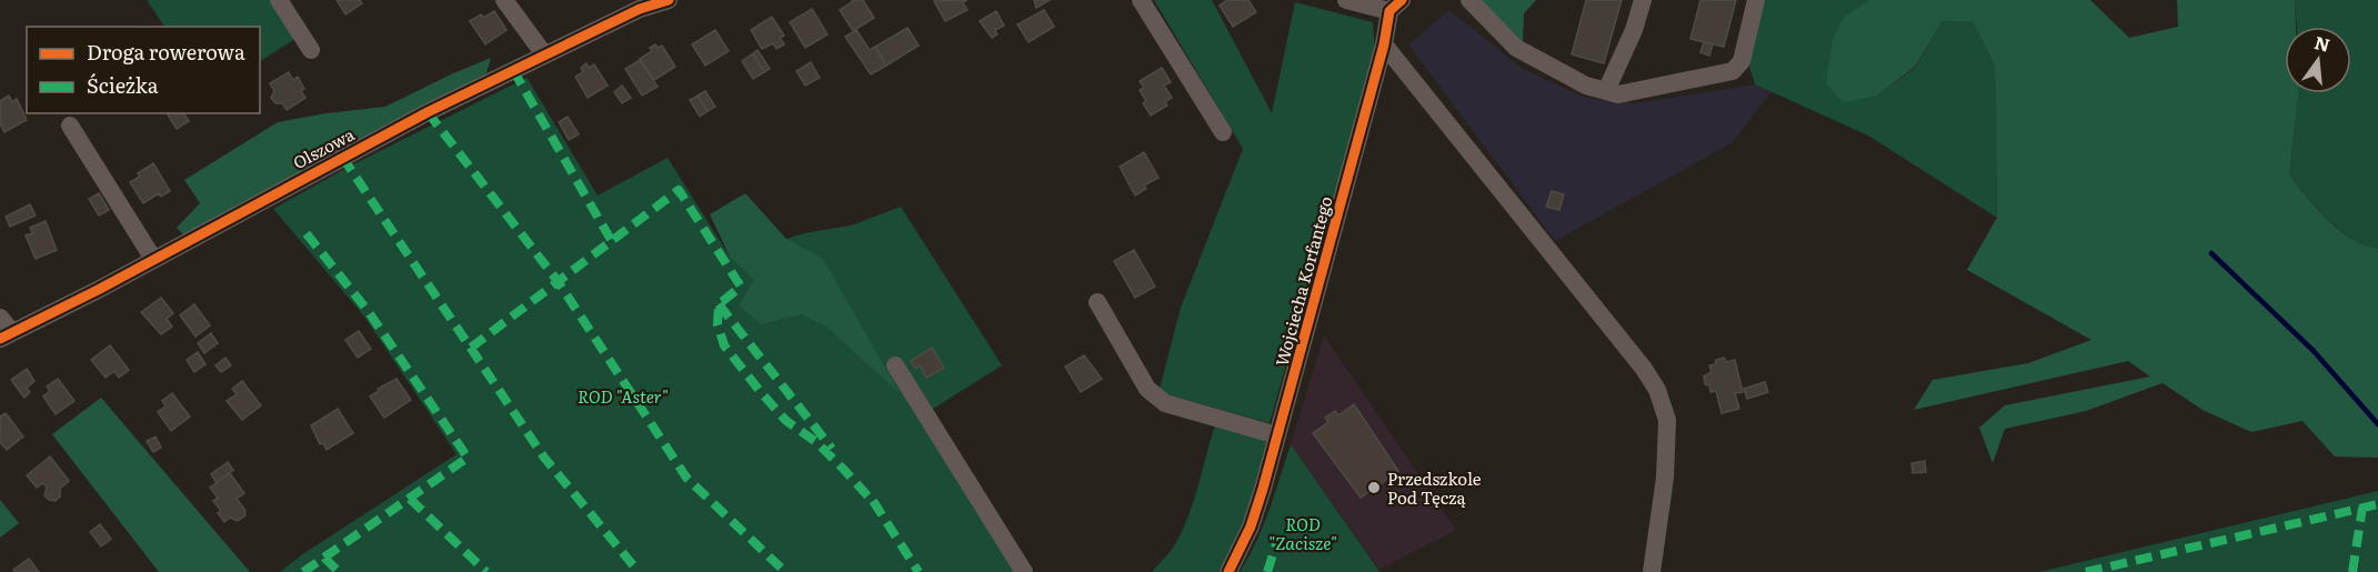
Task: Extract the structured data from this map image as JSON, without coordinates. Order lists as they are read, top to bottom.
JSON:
{
  "streets": {
    "street": ["Olszowa", "Wojciecha Korfantego"]
  },
  "parks": ["ROD \"Aster\"", "ROD \"Zacisze\""],
  "places": ["Przedszkole Pod Tęczą"],
  "legend": ["Droga rowerowa", "Ścieżka"],
  "north": "top"
}
